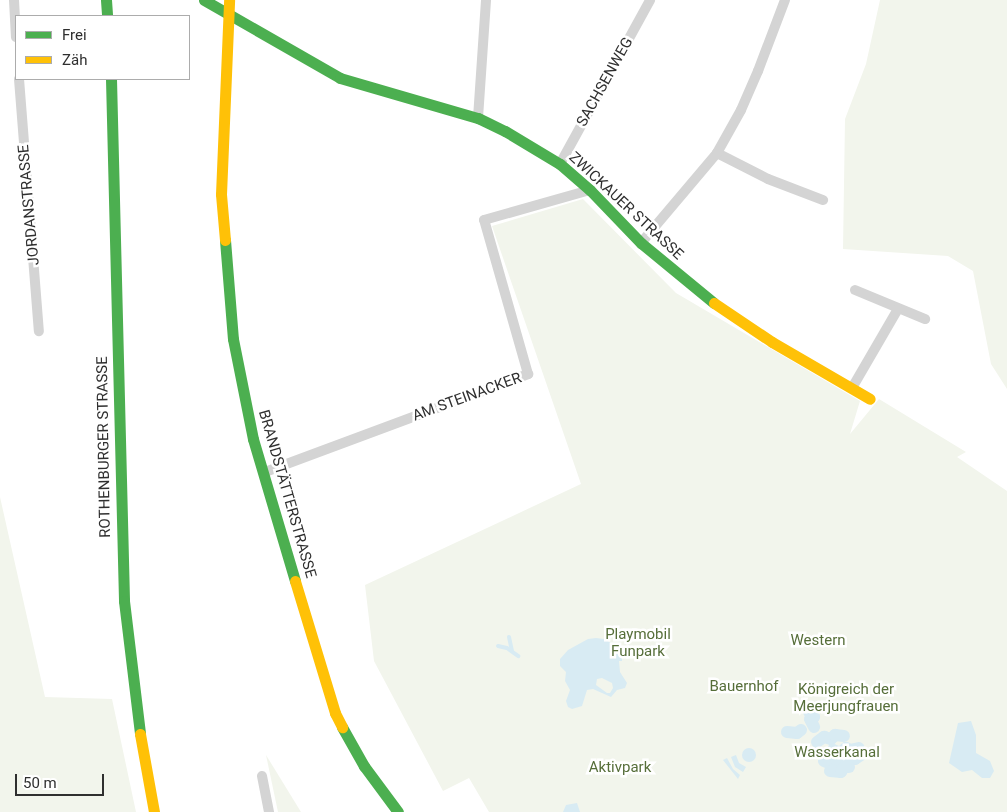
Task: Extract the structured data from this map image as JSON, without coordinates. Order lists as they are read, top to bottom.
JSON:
{
  "streets": {
    "street": [
      "SACHSENWEG",
      "JORDANSTRASSE",
      "ZWICKAUER STRASSE",
      "AM STEINACKER",
      "ROTHENBURGER STRASSE",
      "BRANDSTÄTTERSTRASSE"
    ]
  },
  "crossings": [
    ["SACHSENWEG", "ZWICKAUER STRASSE"],
    ["ZWICKAUER STRASSE", "AM STEINACKER"],
    ["ZWICKAUER STRASSE", "BRANDSTÄTTERSTRASSE"],
    ["AM STEINACKER", "BRANDSTÄTTERSTRASSE"]
  ],
  "parks": [
    "Playmobil Funpark",
    "Western",
    "Bauernhof",
    "Königreich der Meerjungfrauen",
    "Wasserkanal",
    "Aktivpark"
  ],
  "legend": ["Frei", "Zäh"],
  "scale_bar": "50 m"
}
